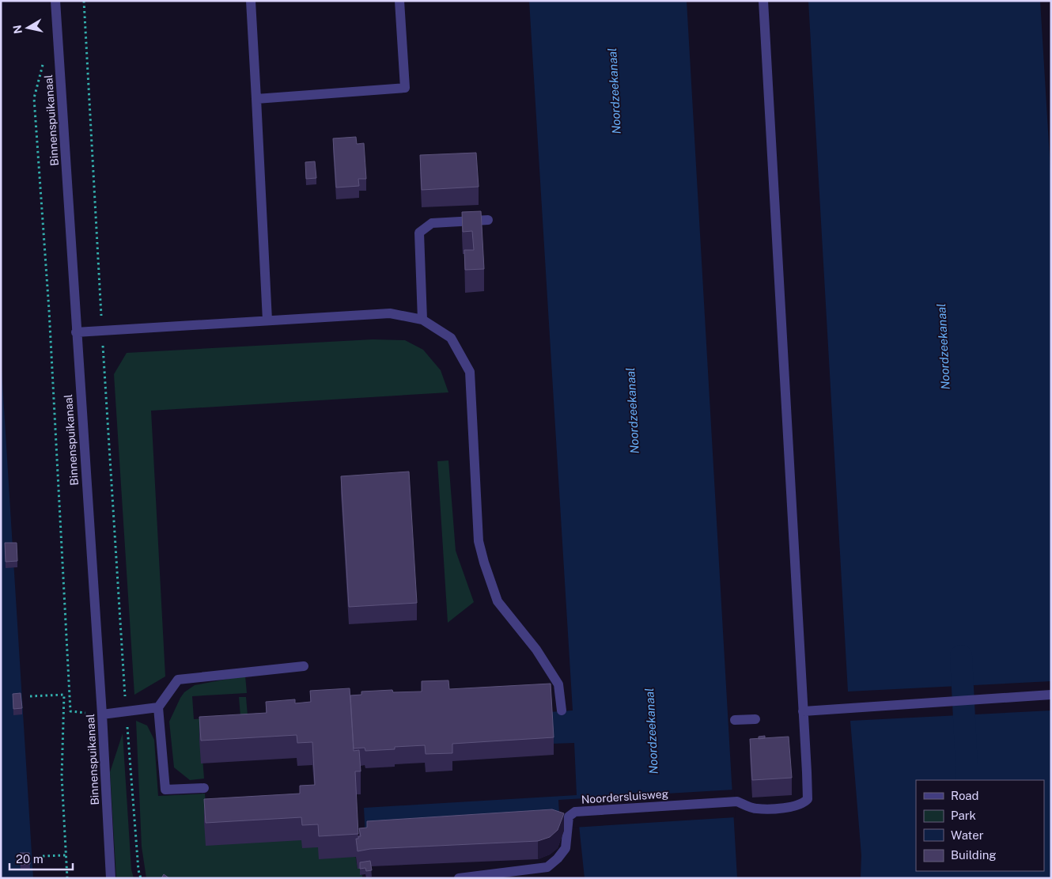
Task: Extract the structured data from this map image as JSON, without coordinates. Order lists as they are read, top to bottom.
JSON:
{
  "streets": {
    "street": ["Binnenspuikanaal", "Noordersluisweg"]
  },
  "water": ["Noordzeekanaal"],
  "legend": [
    "Road",
    "Park",
    "Water",
    "Building"
  ],
  "scale_bar": "20 m",
  "north": "left"
}
